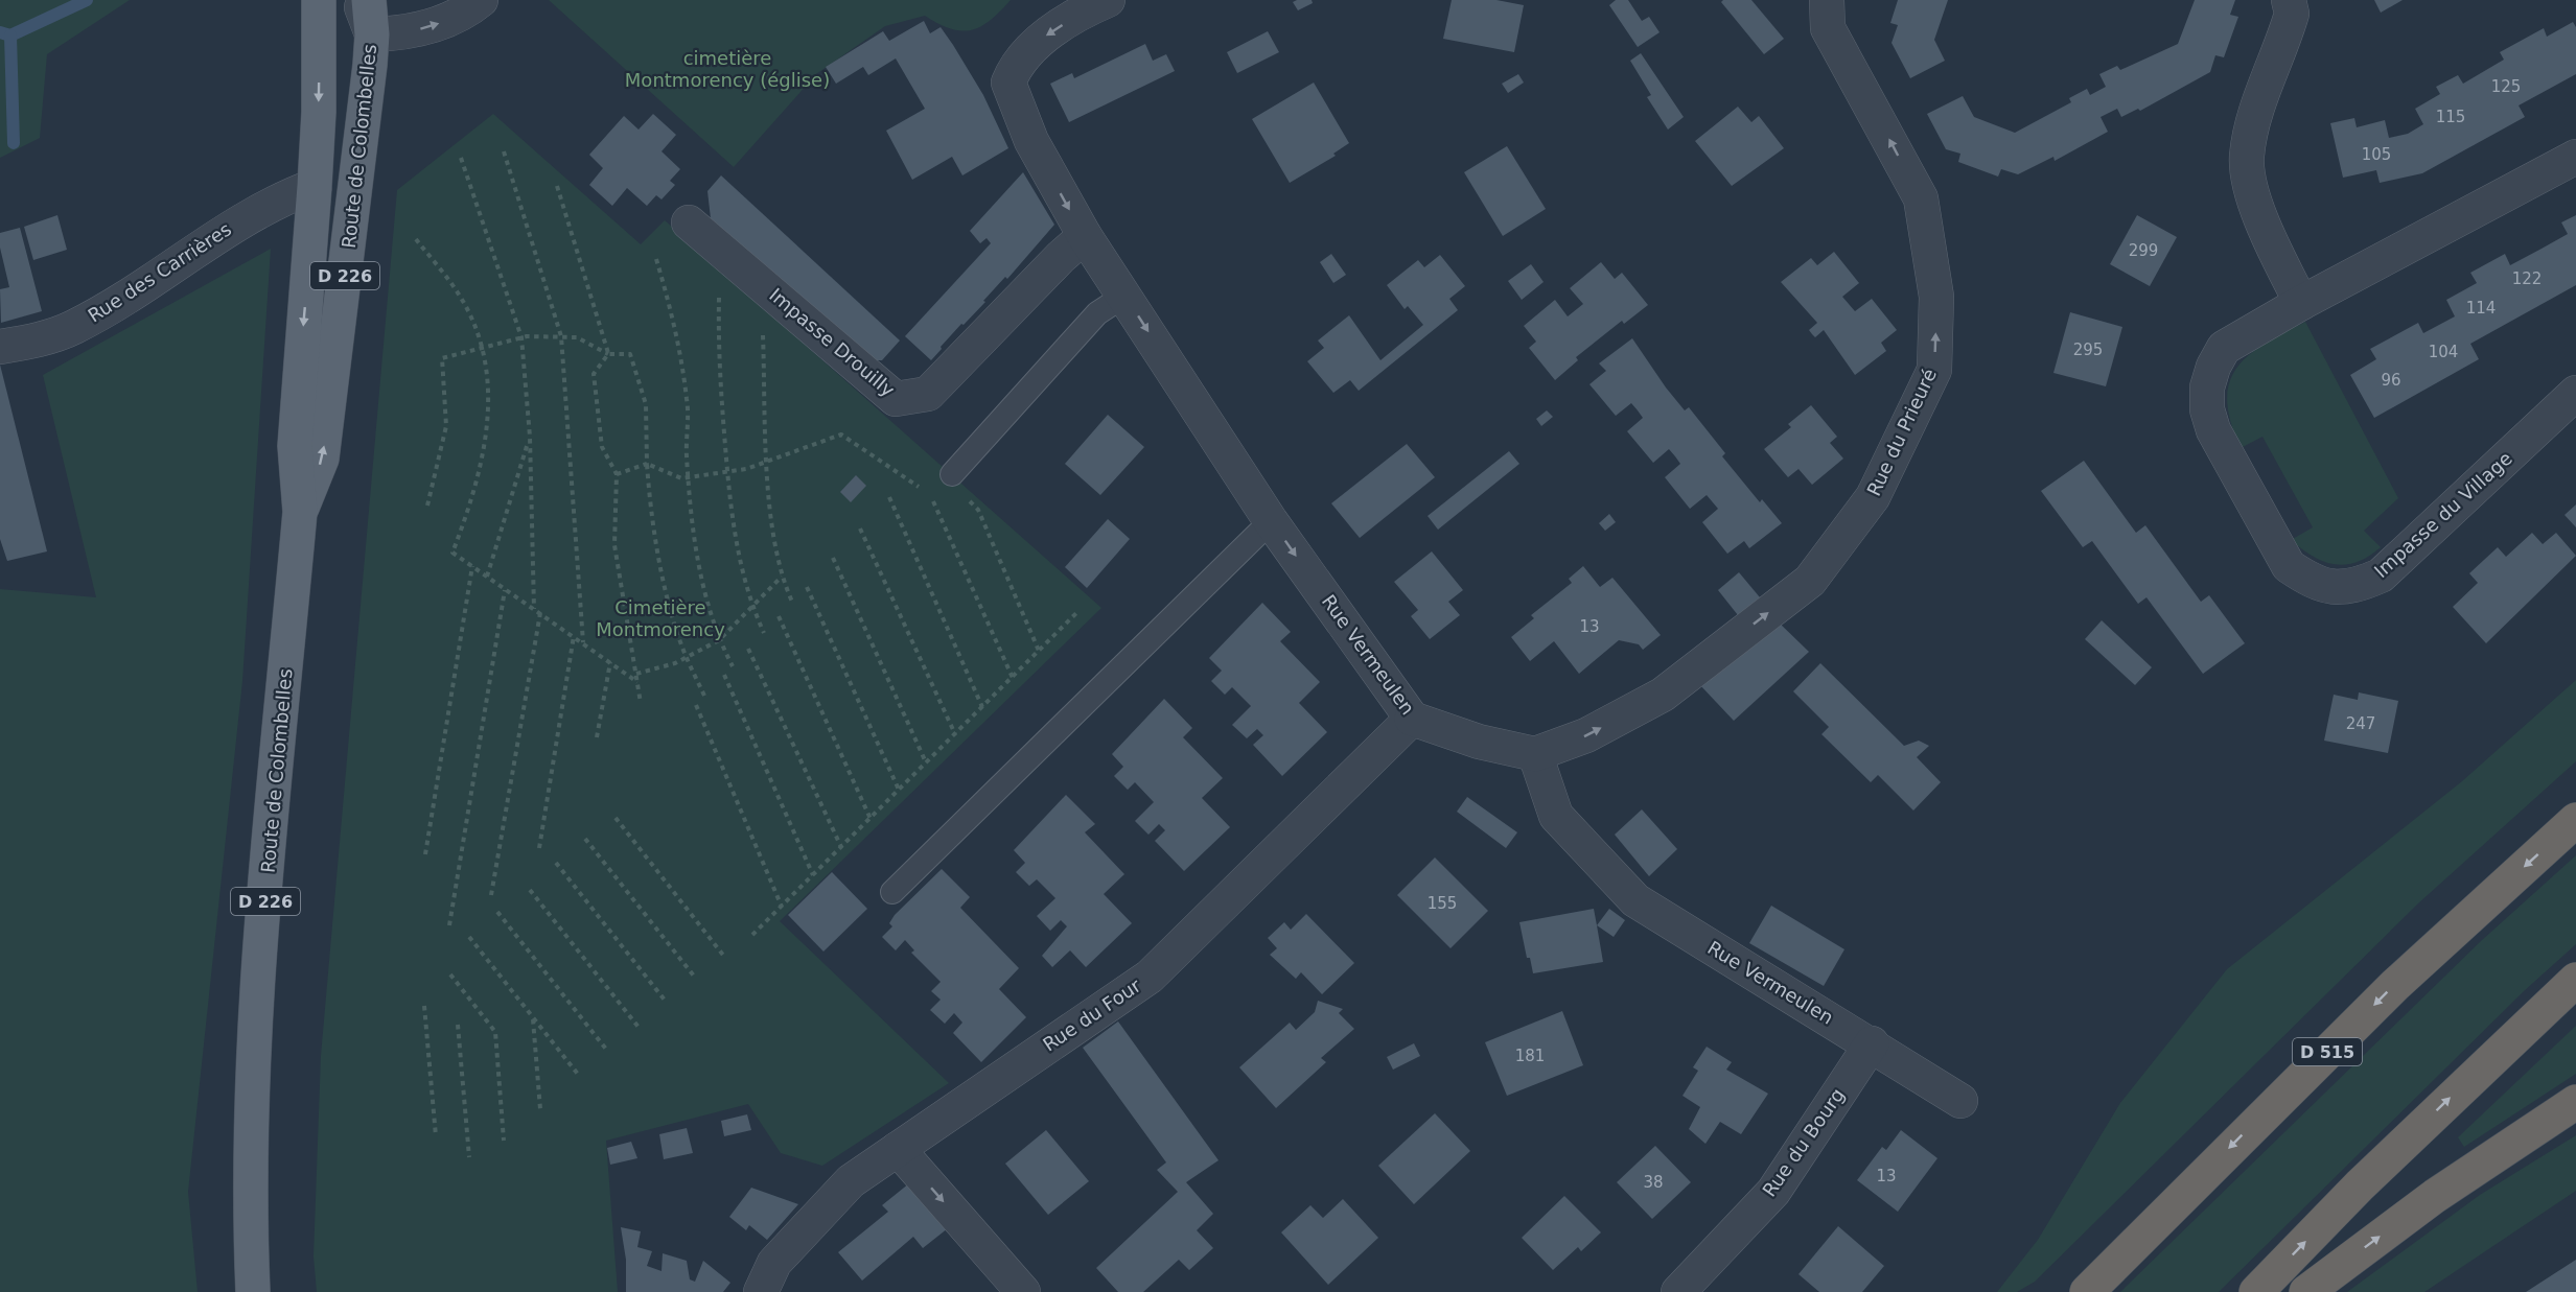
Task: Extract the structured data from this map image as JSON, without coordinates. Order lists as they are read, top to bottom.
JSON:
{
  "streets": {
    "highway": ["D 515"],
    "main road": ["Route de Colombelles", "D 226"],
    "street": [
      "Rue des Carrières",
      "Impasse Drouilly",
      "Rue du Prieuré",
      "Impasse du Village",
      "Rue Vermeulen",
      "Rue du Four",
      "Rue du Bourg"
    ]
  },
  "crossings": [
    ["Route de Colombelles", "Rue des Carrières"],
    ["Impasse Drouilly", "Rue Vermeulen"],
    ["Rue du Prieuré", "Rue Vermeulen"],
    ["Rue Vermeulen", "Rue du Four"],
    ["Rue Vermeulen", "Rue du Bourg"]
  ],
  "one_way": ["Rue du Prieuré", "Rue Vermeulen"],
  "parks": ["cimetière Montmorency (église)", "Cimetière Montmorency"],
  "house_numbers": [
    "125",
    "115",
    "105",
    "299",
    "122",
    "114",
    "295",
    "104",
    "96",
    "13",
    "247",
    "155",
    "181",
    "13",
    "38"
  ]
}
